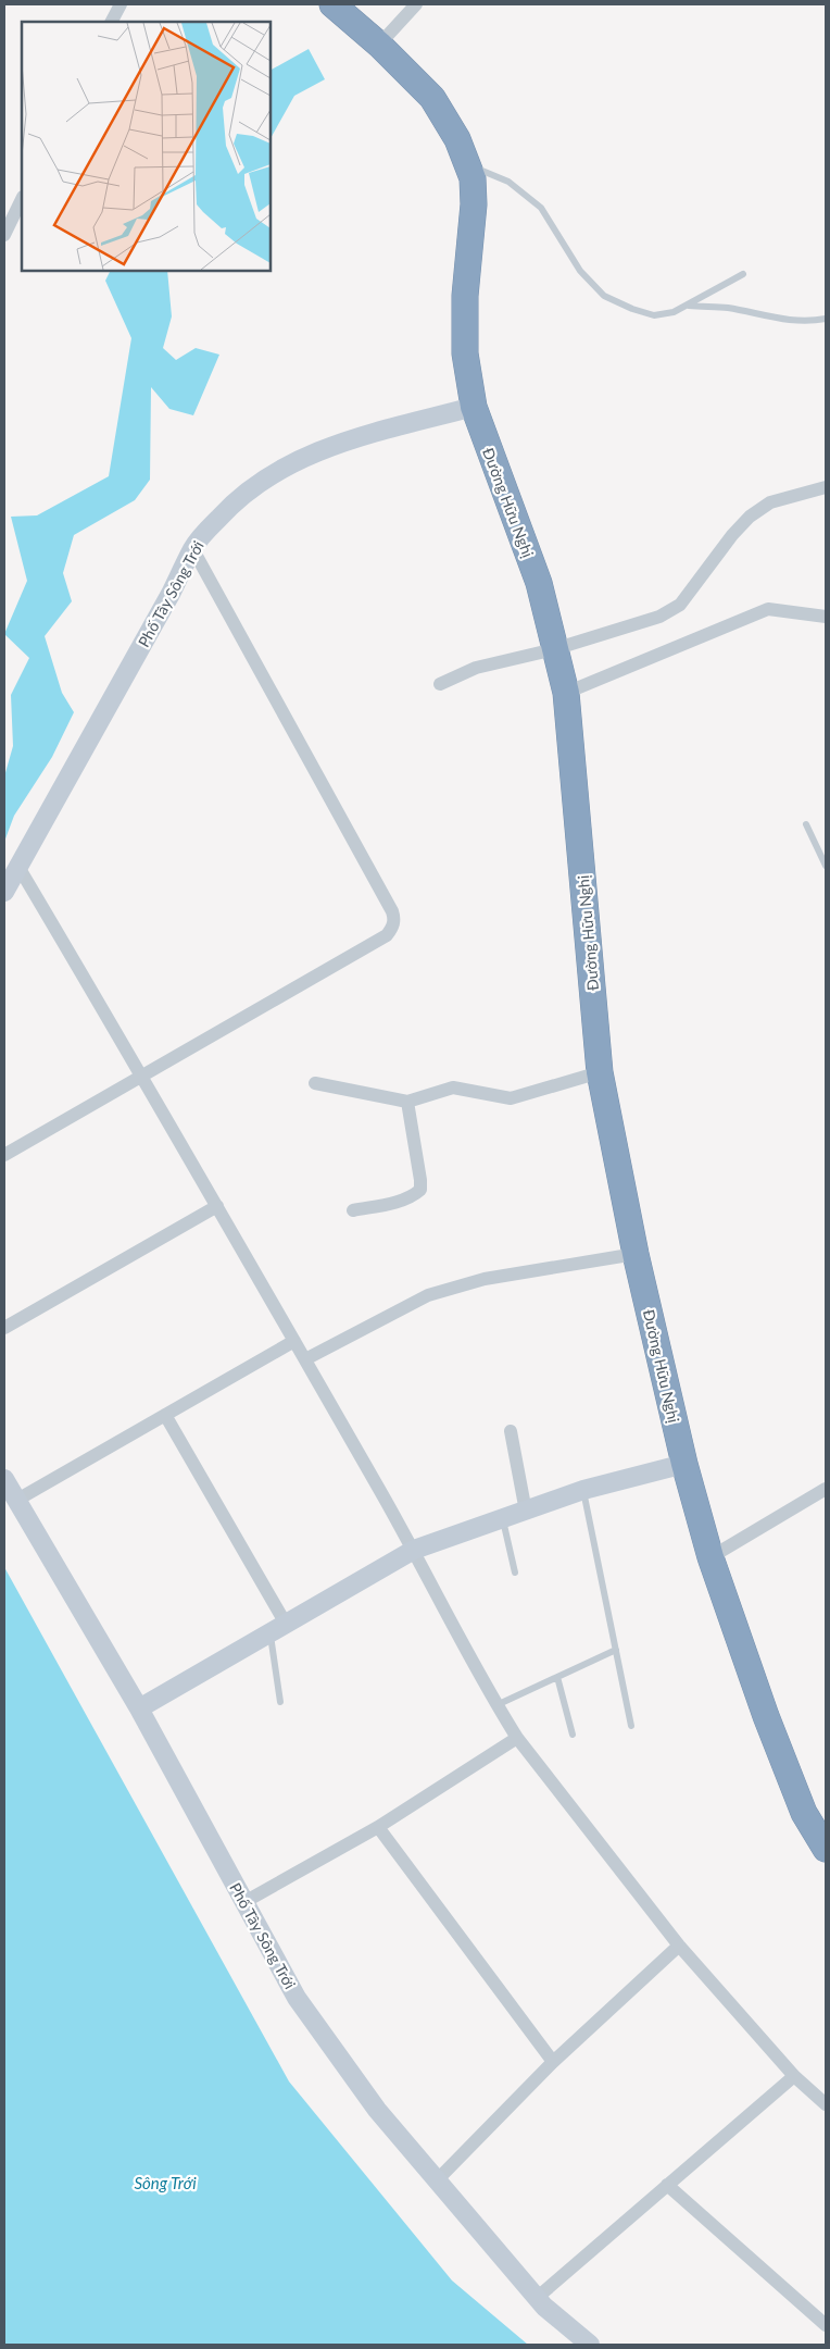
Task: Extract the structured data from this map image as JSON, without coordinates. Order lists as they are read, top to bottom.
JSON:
{
  "streets": {
    "highway": ["Đường Hữu Nghị"],
    "street": ["Phố Tây Sông Trới"]
  },
  "crossings": [
    ["Đường Hữu Nghị", "Phố Tây Sông Trới"]
  ],
  "water": ["Sông Trới"]
}
